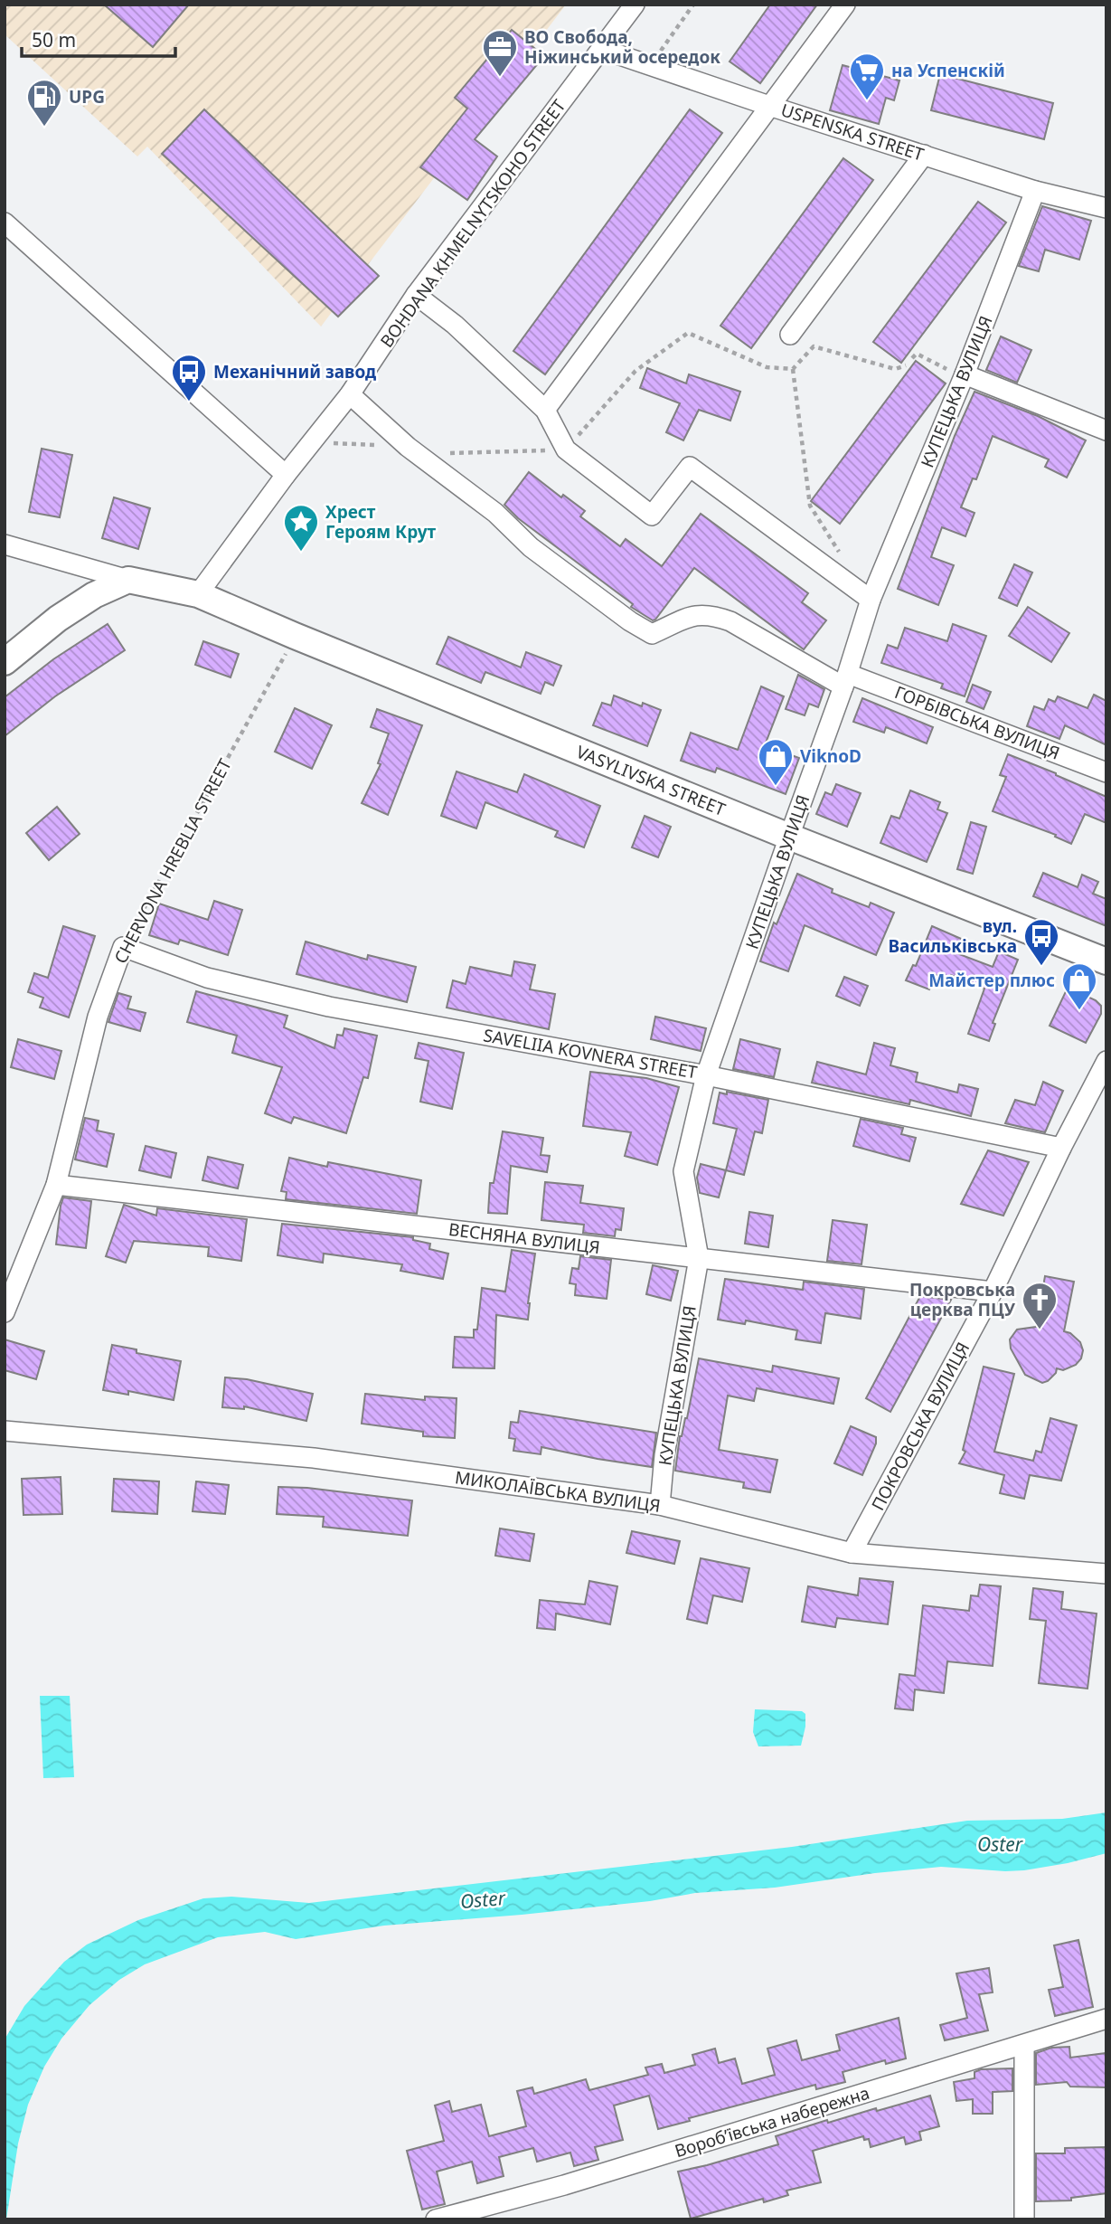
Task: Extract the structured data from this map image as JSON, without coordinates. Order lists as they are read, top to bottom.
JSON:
{
  "streets": {
    "main road": ["VASYLIVSKA STREET"],
    "street": [
      "USPENSKA STREET",
      "BOHDANA KHMELNYTSKOHO STREET",
      "КУПЕЦЬКА ВУЛИЦЯ",
      "ГОРБІВСЬКА ВУЛИЦЯ",
      "CHERVONA HREBLIA STREET",
      "SAVELIIA KOVNERA STREET",
      "ВЕСНЯНА ВУЛИЦЯ",
      "ПОКРОВСЬКА ВУЛИЦЯ",
      "МИКОЛАЇВСЬКА ВУЛИЦЯ",
      "Воробʼївська набережна"
    ]
  },
  "crossings": [
    ["USPENSKA STREET", "BOHDANA KHMELNYTSKOHO STREET"],
    ["USPENSKA STREET", "КУПЕЦЬКА ВУЛИЦЯ"],
    ["BOHDANA KHMELNYTSKOHO STREET", "ГОРБІВСЬКА ВУЛИЦЯ"],
    ["BOHDANA KHMELNYTSKOHO STREET", "VASYLIVSKA STREET"],
    ["КУПЕЦЬКА ВУЛИЦЯ", "ГОРБІВСЬКА ВУЛИЦЯ"],
    ["КУПЕЦЬКА ВУЛИЦЯ", "VASYLIVSKA STREET"],
    ["КУПЕЦЬКА ВУЛИЦЯ", "SAVELIIA KOVNERA STREET"],
    ["КУПЕЦЬКА ВУЛИЦЯ", "ВЕСНЯНА ВУЛИЦЯ"],
    ["КУПЕЦЬКА ВУЛИЦЯ", "МИКОЛАЇВСЬКА ВУЛИЦЯ"],
    ["VASYLIVSKA STREET", "CHERVONA HREBLIA STREET"],
    ["CHERVONA HREBLIA STREET", "SAVELIIA KOVNERA STREET"],
    ["CHERVONA HREBLIA STREET", "ВЕСНЯНА ВУЛИЦЯ"],
    ["SAVELIIA KOVNERA STREET", "ПОКРОВСЬКА ВУЛИЦЯ"],
    ["ВЕСНЯНА ВУЛИЦЯ", "ПОКРОВСЬКА ВУЛИЦЯ"],
    ["ПОКРОВСЬКА ВУЛИЦЯ", "МИКОЛАЇВСЬКА ВУЛИЦЯ"]
  ],
  "water": ["Oster"],
  "places": {
    "office": ["ВО Свобода, Ніжинський осередок"],
    "supermarket": ["на Успенскій"],
    "fuel station": ["UPG"],
    "bus stop": ["Механічний завод", "вул. Васильківська"],
    "place": ["Хрест Героям Крут"],
    "shop": ["ViknoD", "Майстер плюс"],
    "church": ["Покровська церква ПЦУ"]
  },
  "scale_bar": "50 m"
}
